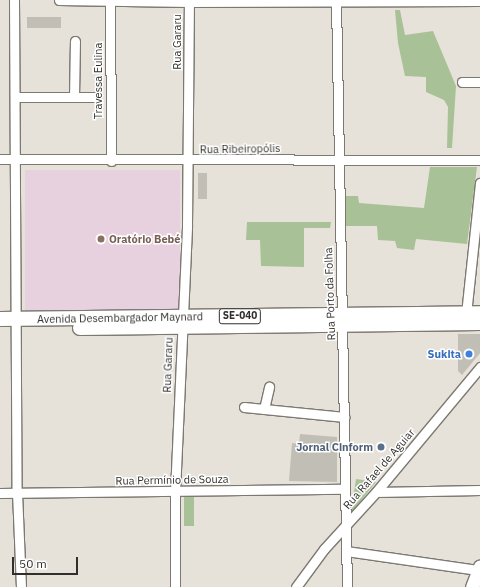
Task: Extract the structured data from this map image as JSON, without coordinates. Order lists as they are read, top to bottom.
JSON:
{
  "streets": {
    "main road": ["SE-040", "Avenida Desembargador Maynard"],
    "street": [
      "Rua Gararu",
      "Travessa Eulina",
      "Rua Ribeiropólis",
      "Rua Porto da Folha",
      "Rua Rafael de Aguiar",
      "Rua Permínio de Souza"
    ]
  },
  "crossings": [
    ["Rua Gararu", "Rua Ribeiropólis"],
    ["Rua Gararu", "Avenida Desembargador Maynard"],
    ["Rua Gararu", "Rua Permínio de Souza"],
    ["Travessa Eulina", "Rua Ribeiropólis"],
    ["Rua Ribeiropólis", "Rua Porto da Folha"],
    ["Rua Porto da Folha", "Avenida Desembargador Maynard"],
    ["Rua Porto da Folha", "Rua Rafael de Aguiar"],
    ["Rua Porto da Folha", "Rua Permínio de Souza"]
  ],
  "places": ["Oratório Bebé", "Sukita", "Jornal Cinform"],
  "scale_bar": "50 m"
}
